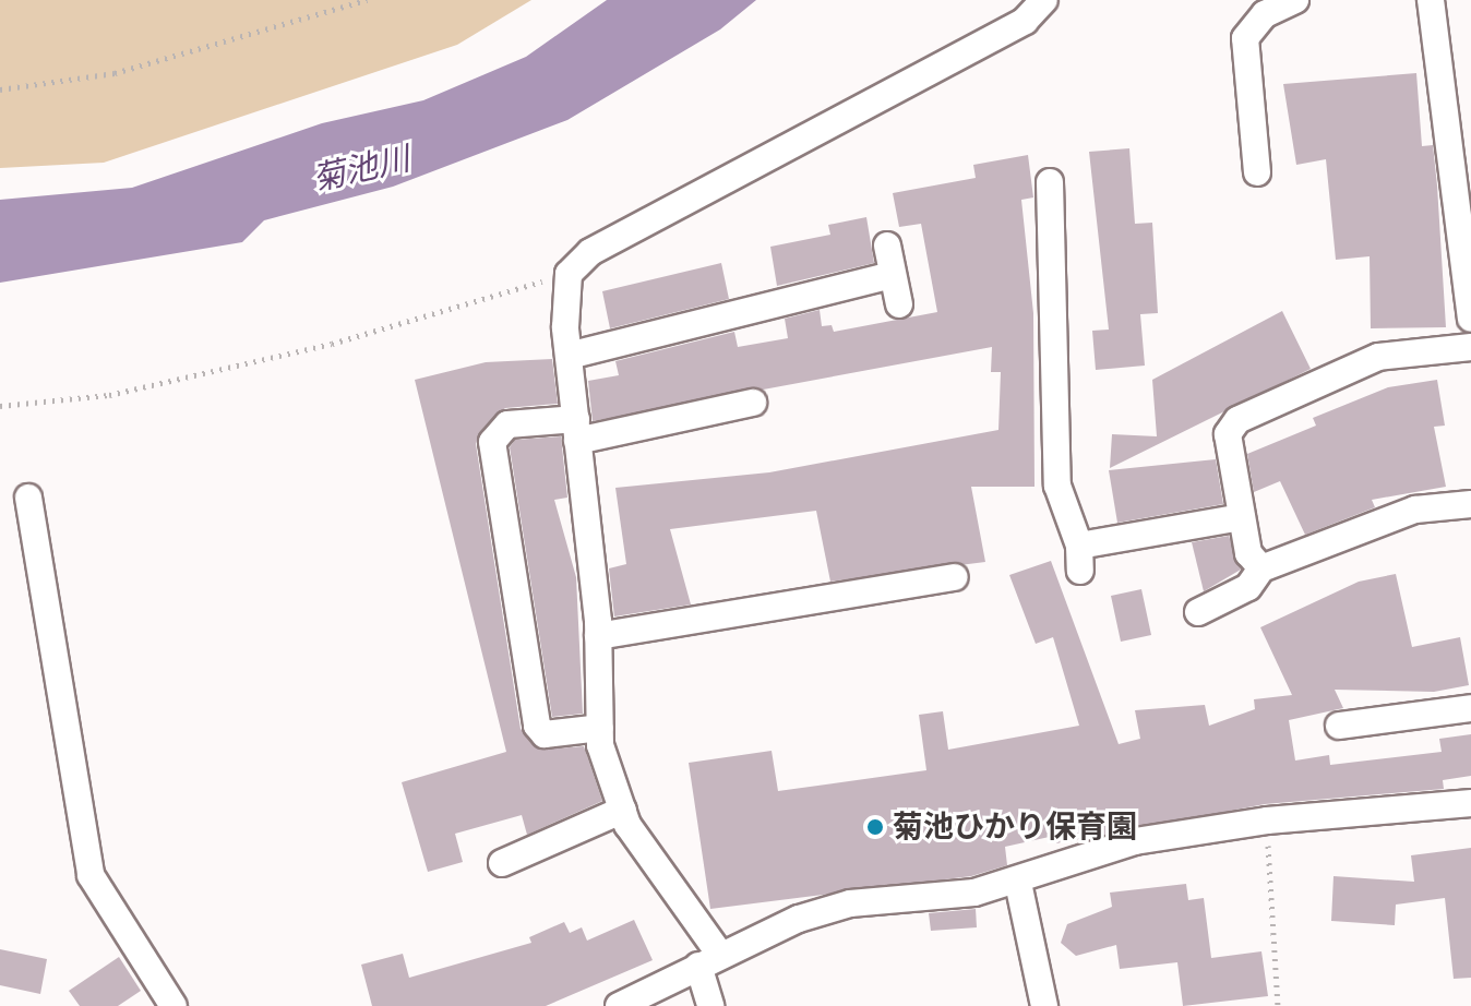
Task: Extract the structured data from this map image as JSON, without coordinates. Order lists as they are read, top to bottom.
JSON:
{
  "water": ["菊池川"],
  "places": ["菊池ひかり保育園"]
}
